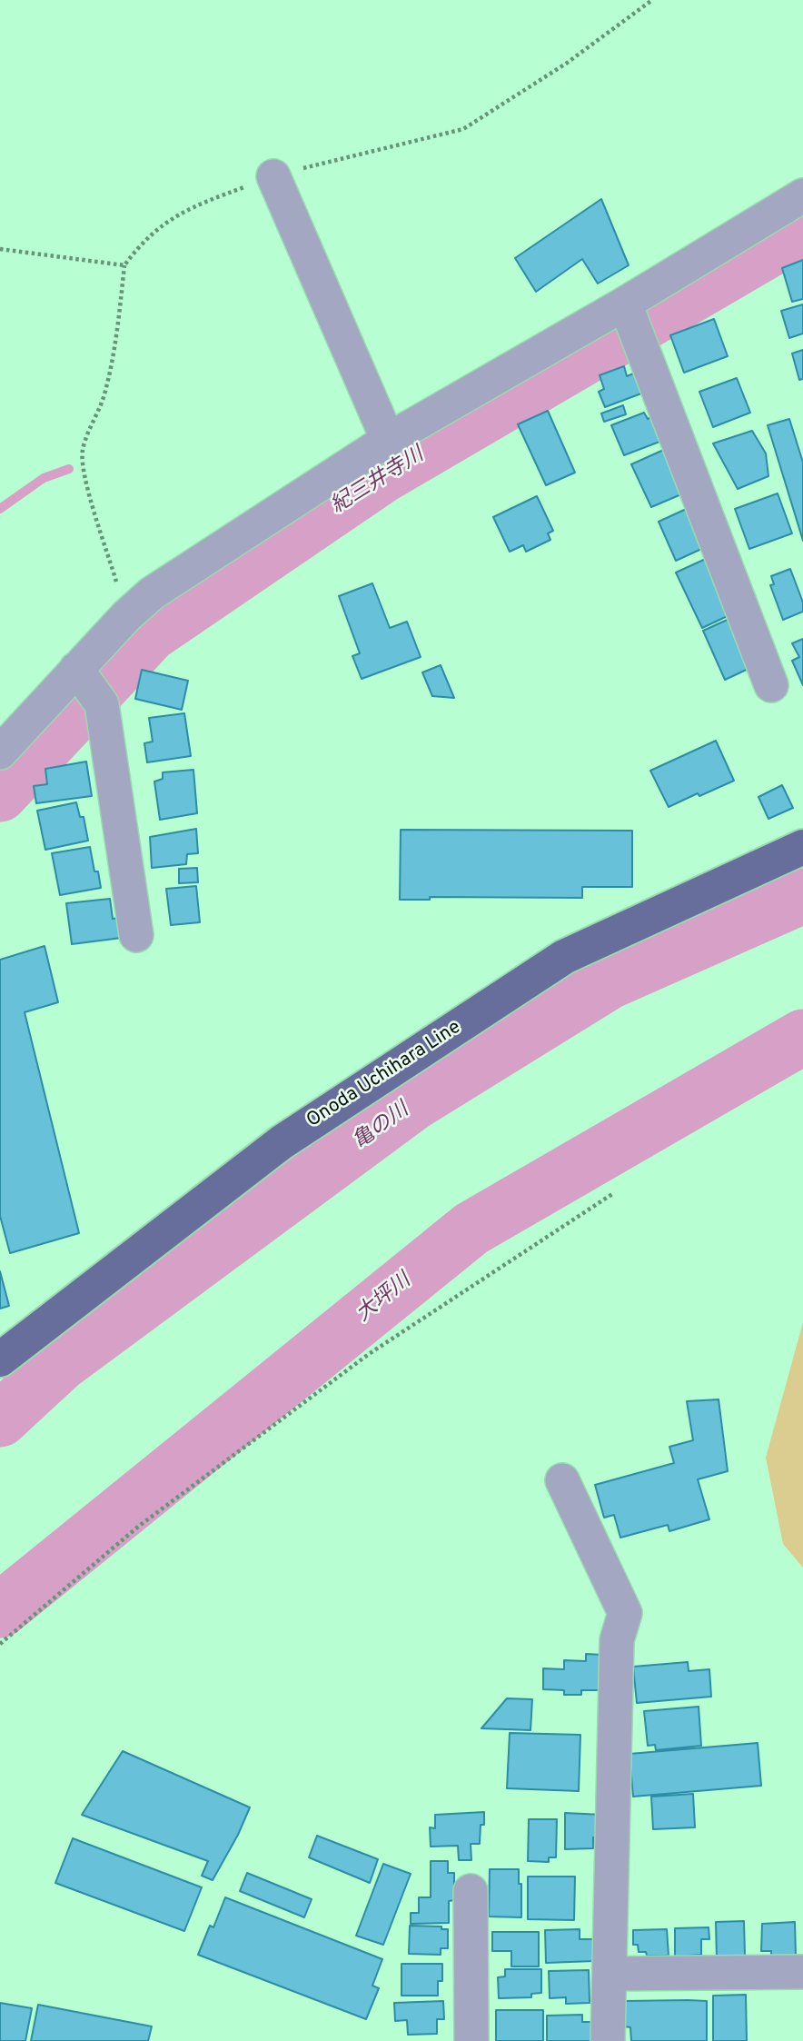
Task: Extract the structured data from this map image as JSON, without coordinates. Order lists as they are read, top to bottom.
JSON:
{
  "streets": {
    "main road": ["Onoda Uchihara Line"]
  },
  "water": ["紀三井寺川", "亀の川", "大坪川"]
}
